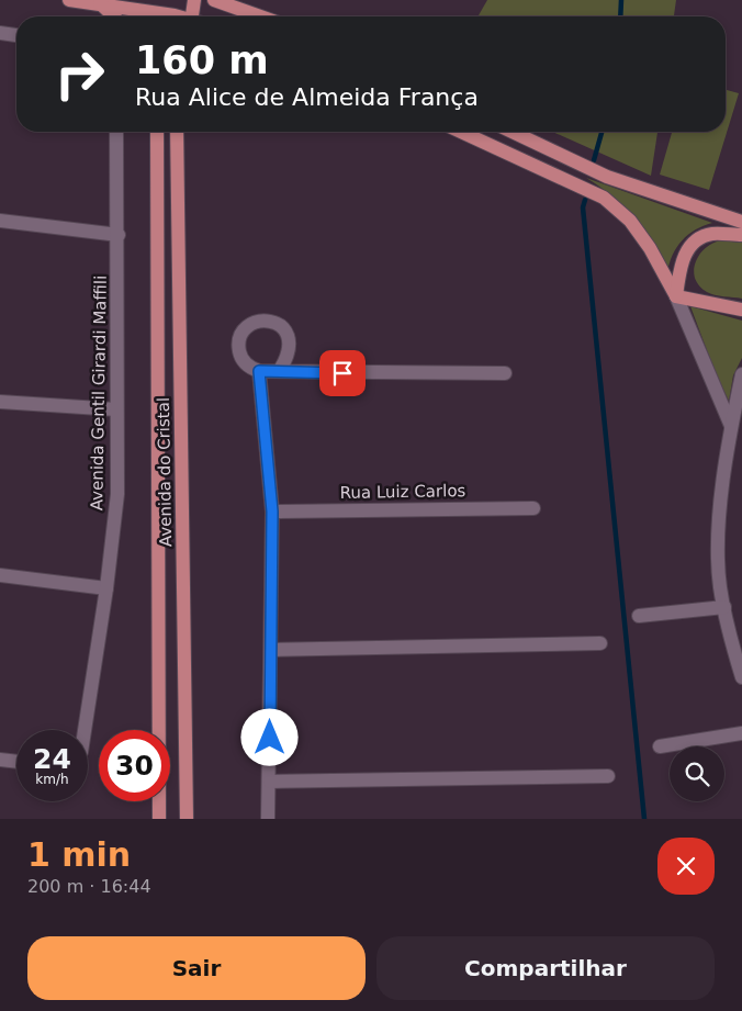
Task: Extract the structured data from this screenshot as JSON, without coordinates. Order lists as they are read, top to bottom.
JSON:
{
  "streets": {
    "main road": ["Avenida do Cristal"],
    "street": ["Avenida Gentil Girardi Maffili", "Rua Luiz Carlos"]
  },
  "page": {
    "turn": ["160 m", "Rua Alice de Almeida França"],
    "speed": "24 km/h",
    "limit": "30",
    "heading": ["1 min", "200 m · 16:44"],
    "buttons": ["Sair", "Compartilhar"]
  }
}
